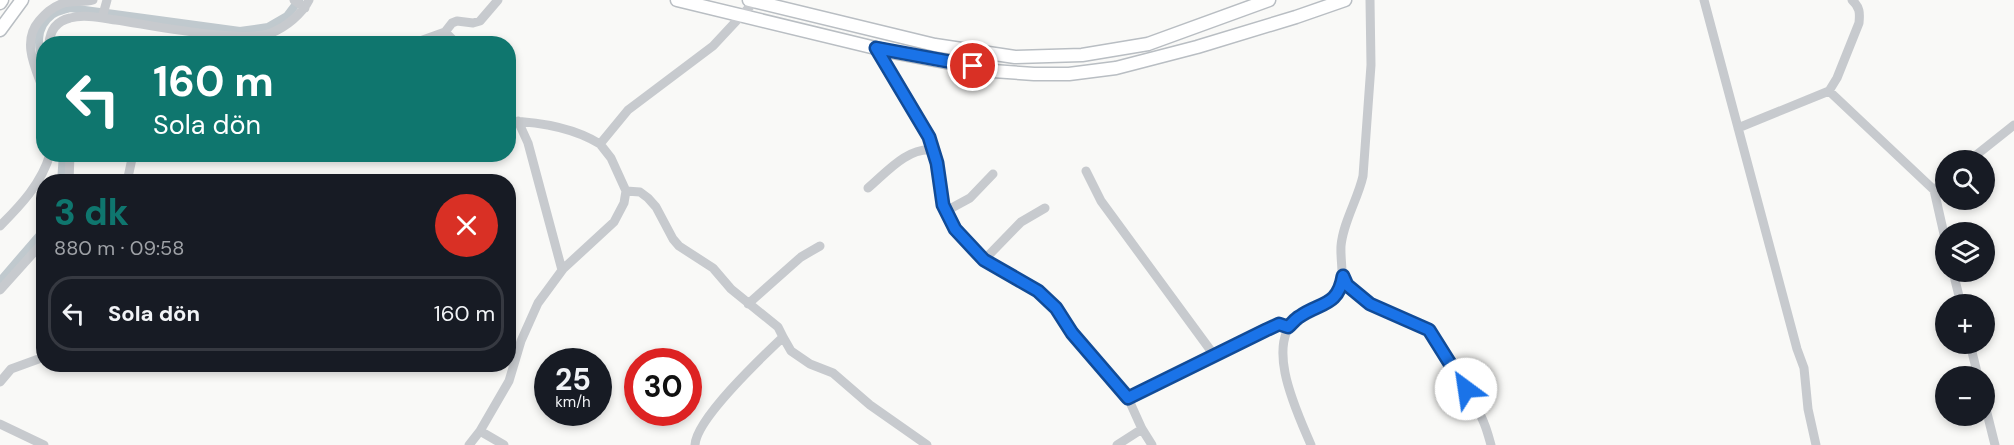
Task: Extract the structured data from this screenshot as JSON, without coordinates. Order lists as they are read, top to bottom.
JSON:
{
  "page": {
    "turn": ["160 m", "Sola dön"],
    "map_buttons": ["+", "−"],
    "heading": ["3 dk", "880 m · 09:58"],
    "list": [
      {
        "name": "Sola dön",
        "value": "160 m"
      }
    ],
    "speed": "25 km/h",
    "limit": "30"
  }
}
